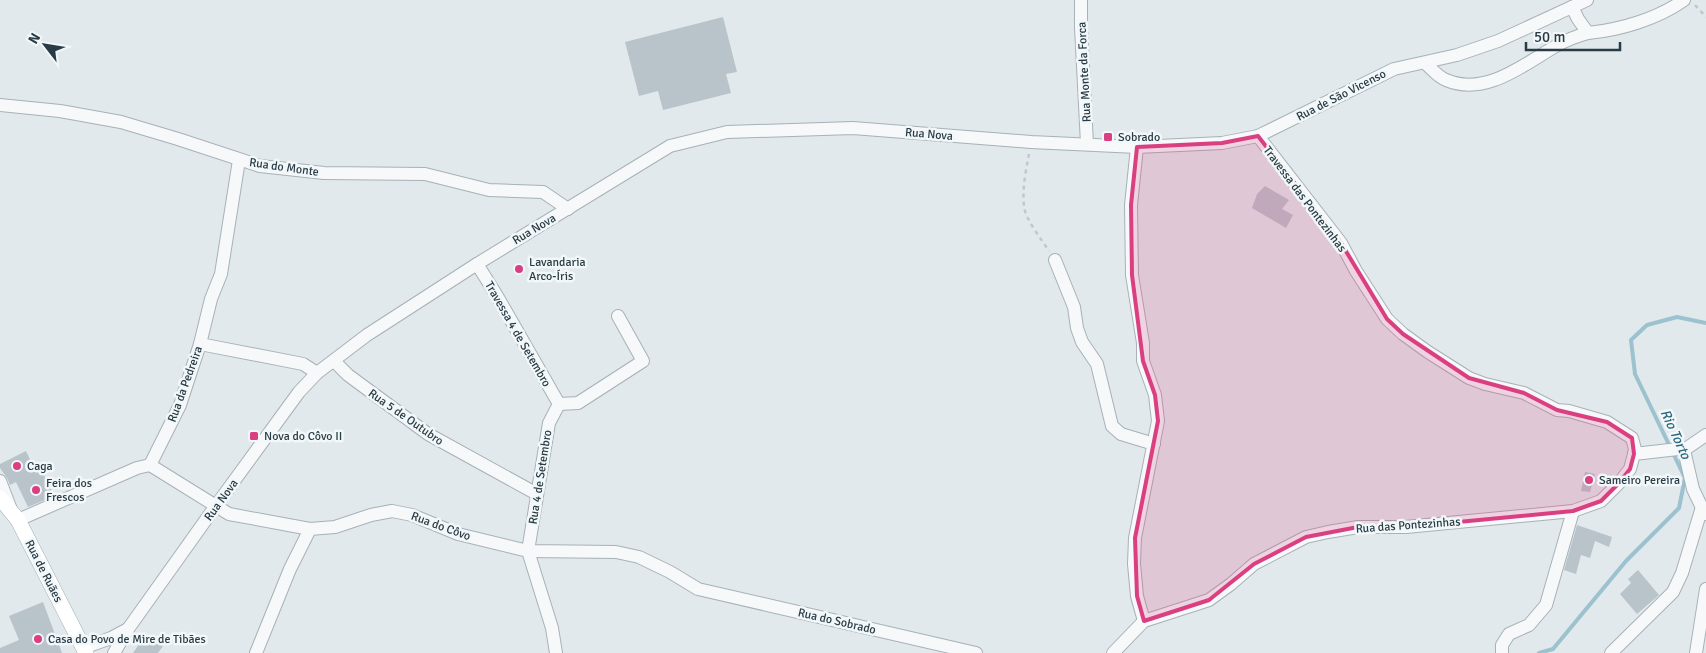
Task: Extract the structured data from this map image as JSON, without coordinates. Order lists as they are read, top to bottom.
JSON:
{
  "streets": {
    "main road": ["Rua de Ruães"],
    "street": [
      "Rua Monte da Forca",
      "Rua de São Vicenso",
      "Rua Nova",
      "Rua do Monte",
      "Travessa das Pontezinhas",
      "Travessa 4 de Setembro",
      "Rua da Pedreira",
      "Rua 5 de Outubro",
      "Rua 4 de Setembro",
      "Rua das Pontezinhas",
      "Rua do Côvo",
      "Rua do Sobrado"
    ]
  },
  "crossings": [
    ["Rua Monte da Forca", "Rua de São Vicenso"],
    ["Rua Monte da Forca", "Rua Nova"],
    ["Rua de São Vicenso", "Rua Nova"],
    ["Rua de São Vicenso", "Travessa das Pontezinhas"],
    ["Rua Nova", "Rua do Monte"],
    ["Rua Nova", "Travessa 4 de Setembro"],
    ["Rua Nova", "Rua 5 de Outubro"],
    ["Rua Nova", "Rua do Côvo"],
    ["Rua Nova", "Rua de Ruães"],
    ["Rua do Monte", "Rua da Pedreira"],
    ["Travessa das Pontezinhas", "Rua das Pontezinhas"],
    ["Travessa 4 de Setembro", "Rua 4 de Setembro"],
    ["Rua da Pedreira", "Rua do Côvo"],
    ["Rua 5 de Outubro", "Rua 4 de Setembro"],
    ["Rua 4 de Setembro", "Rua do Côvo"],
    ["Rua do Côvo", "Rua do Sobrado"]
  ],
  "water": ["Rio Torto"],
  "places": {
    "transit": ["Sobrado", "Nova do Côvo II"],
    "other": [
      "Lavandaria Arco-Íris",
      "Caga",
      "Sameiro Pereira",
      "Feira dos Frescos",
      "Casa do Povo de Mire de Tibães"
    ]
  },
  "scale_bar": "50 m",
  "north": "top left"
}
